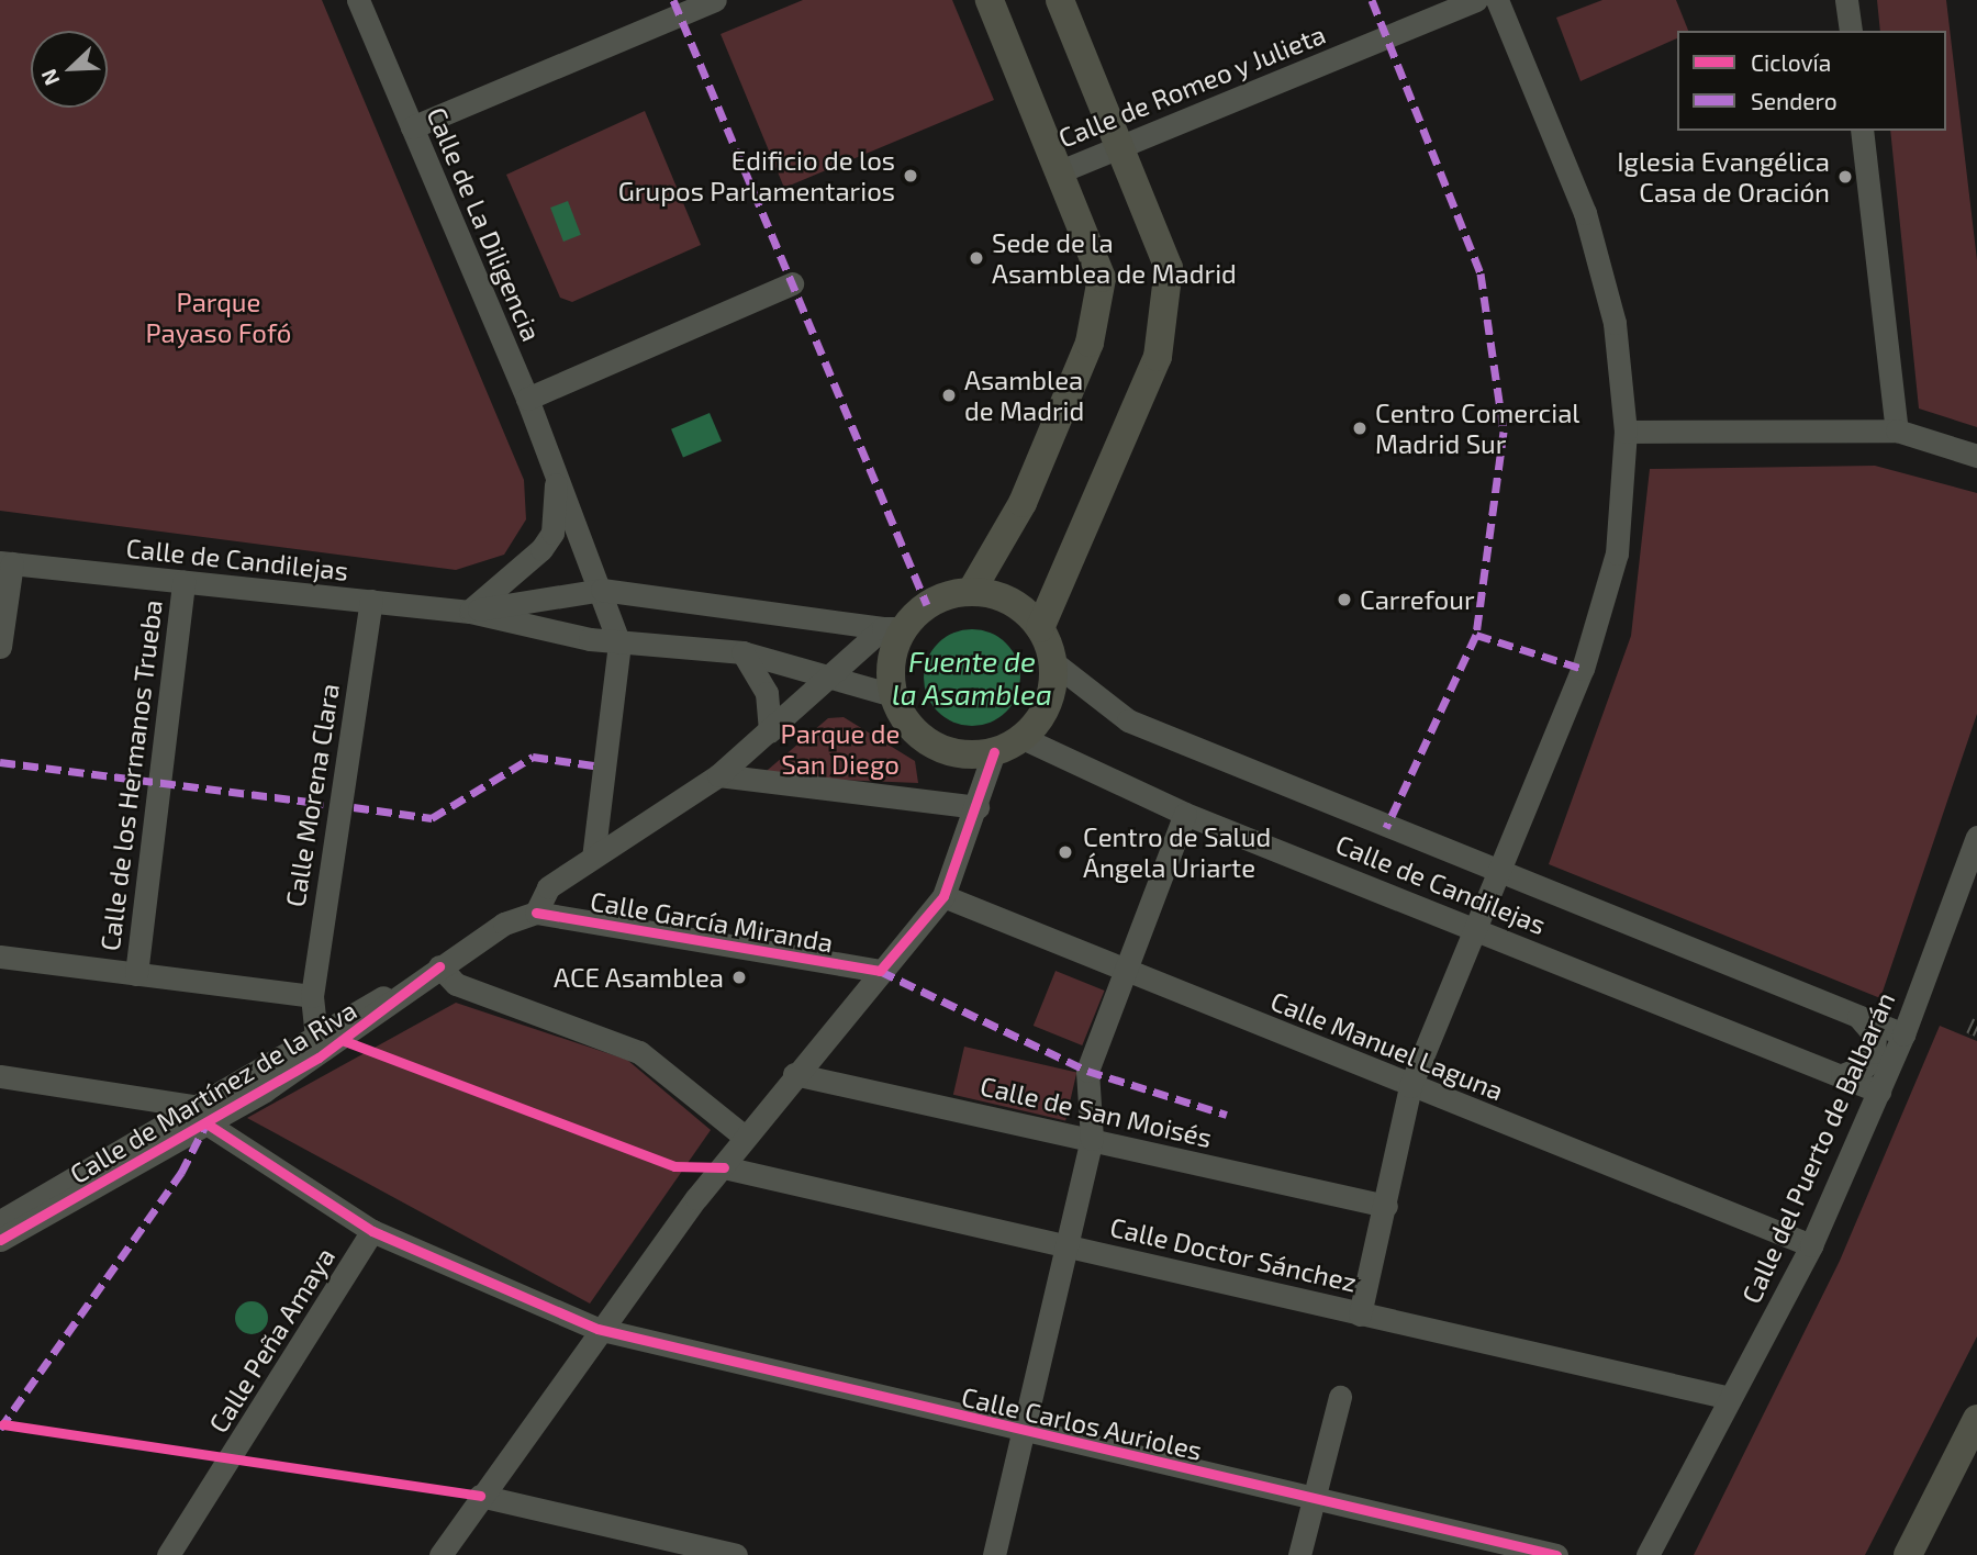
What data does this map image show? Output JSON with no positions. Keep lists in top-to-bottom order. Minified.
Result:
{"streets":{"street":["Calle de Romeo y Julieta","Calle de La Diligencia","Calle de Candilejas","Calle de los Hermanos Trueba","Calle Morena Clara","Calle García Miranda","Calle Manuel Laguna","Calle de Martínez de la Riva","Calle de San Moisés","Calle del Puerto de Balbarán","Calle Doctor Sánchez","Calle Peña Amaya","Calle Carlos Aurioles"]},"crossings":[["Calle de La Diligencia","Calle de Candilejas"],["Calle de Candilejas","Calle de los Hermanos Trueba"],["Calle de Candilejas","Calle Morena Clara"],["Calle de Candilejas","Calle del Puerto de Balbarán"],["Calle de los Hermanos Trueba","Calle Morena Clara"],["Calle Morena Clara","Calle de Martínez de la Riva"],["Calle García Miranda","Calle de Martínez de la Riva"],["Calle Manuel Laguna","Calle del Puerto de Balbarán"],["Calle de Martínez de la Riva","Calle Carlos Aurioles"],["Calle del Puerto de Balbarán","Calle Doctor Sánchez"],["Calle Peña Amaya","Calle Carlos Aurioles"]],"water":["Fuente de la Asamblea"],"parks":["Parque Payaso Fofó","Parque de San Diego"],"places":["Edificio de los Grupos Parlamentarios","Iglesia Evangélica Casa de Oración","Sede de la Asamblea de Madrid","Asamblea de Madrid","Centro Comercial Madrid Sur","Carrefour","Centro de Salud Ángela Uriarte","ACE Asamblea"],"legend":["Ciclovía","Sendero"],"north":"bottom left"}
